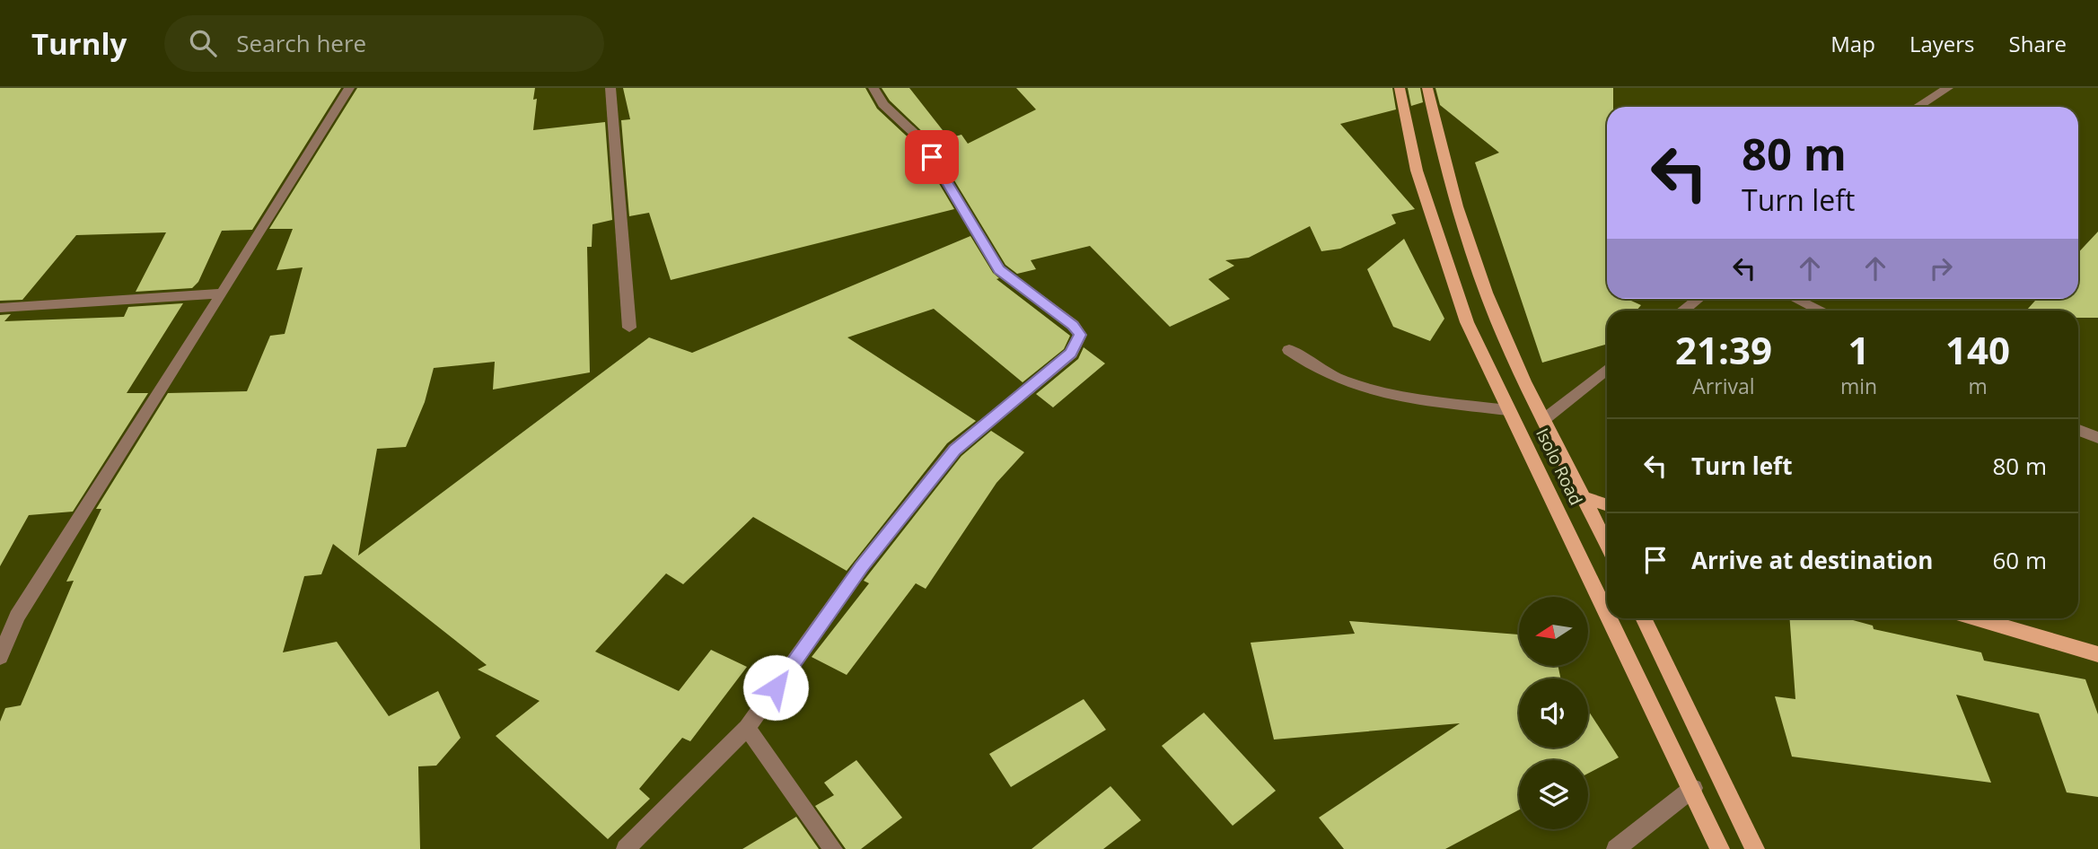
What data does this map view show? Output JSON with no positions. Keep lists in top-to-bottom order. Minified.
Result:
{"streets":{"main road":["Isolo Road"]},"north":"left","page":{"header":"Turnly","search":"Search here","nav":["Map","Layers","Share"],"turn":["80 m","Turn left"],"eta":["21:39","Arrival","1","min","140","m"],"list":[{"name":"Turn left","value":"80 m"},{"name":"Arrive at destination","value":"60 m"}]}}
